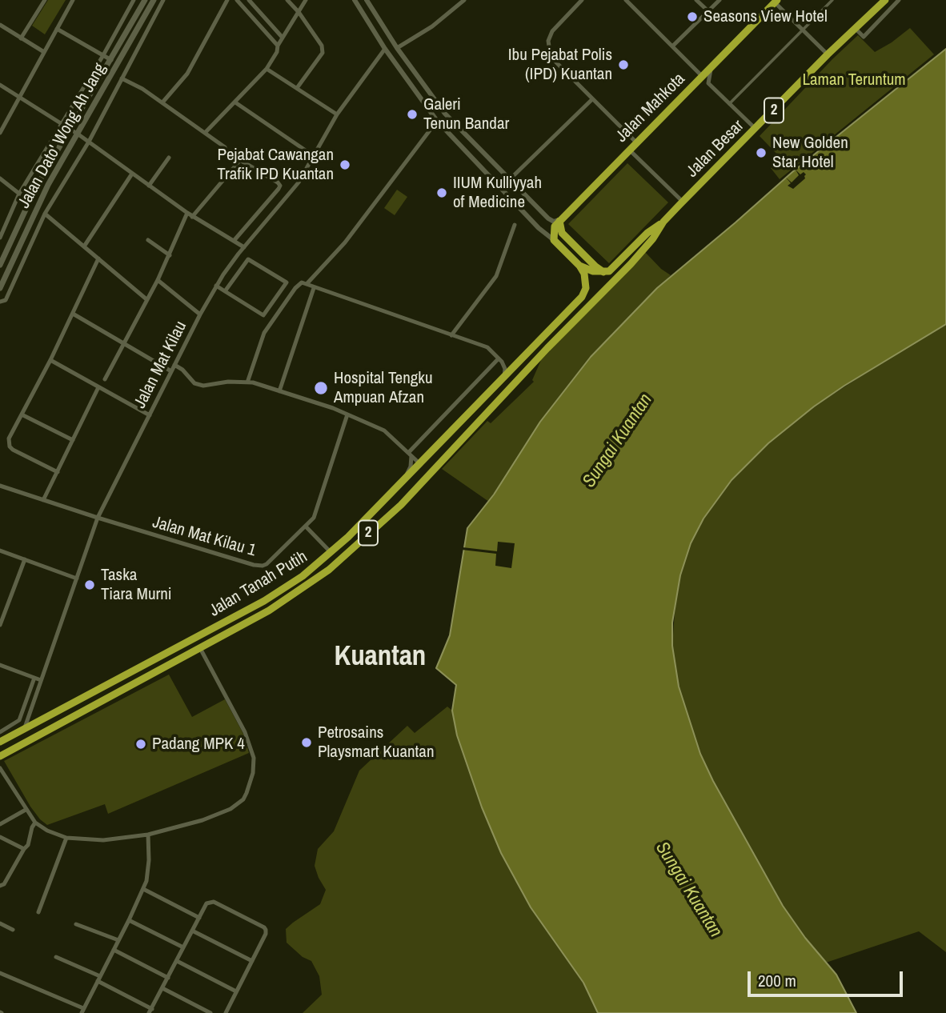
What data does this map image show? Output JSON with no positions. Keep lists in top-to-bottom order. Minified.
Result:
{"streets":{"highway":["Jalan Mahkota","2","Jalan Besar","Jalan Tanah Putih"],"main road":["Jalan Dato' Wong Ah Jang"],"street":["Jalan Mat Kilau","Jalan Mat Kilau 1"]},"crossings":[["Jalan Besar","Jalan Tanah Putih"],["Jalan Mat Kilau","Jalan Mat Kilau 1"],["Jalan Mat Kilau","Jalan Tanah Putih"]],"districts":["Kuantan"],"water":["Sungai Kuantan"],"parks":["Laman Teruntum"],"places":["Seasons View Hotel","Ibu Pejabat Polis (IPD) Kuantan","Galeri Tenun Bandar","New Golden Star Hotel","Pejabat Cawangan Trafik IPD Kuantan","IIUM Kulliyyah of Medicine","Hospital Tengku Ampuan Afzan","Taska Tiara Murni","Petrosains Playsmart Kuantan","Padang MPK 4"],"scale_bar":"200 m"}
